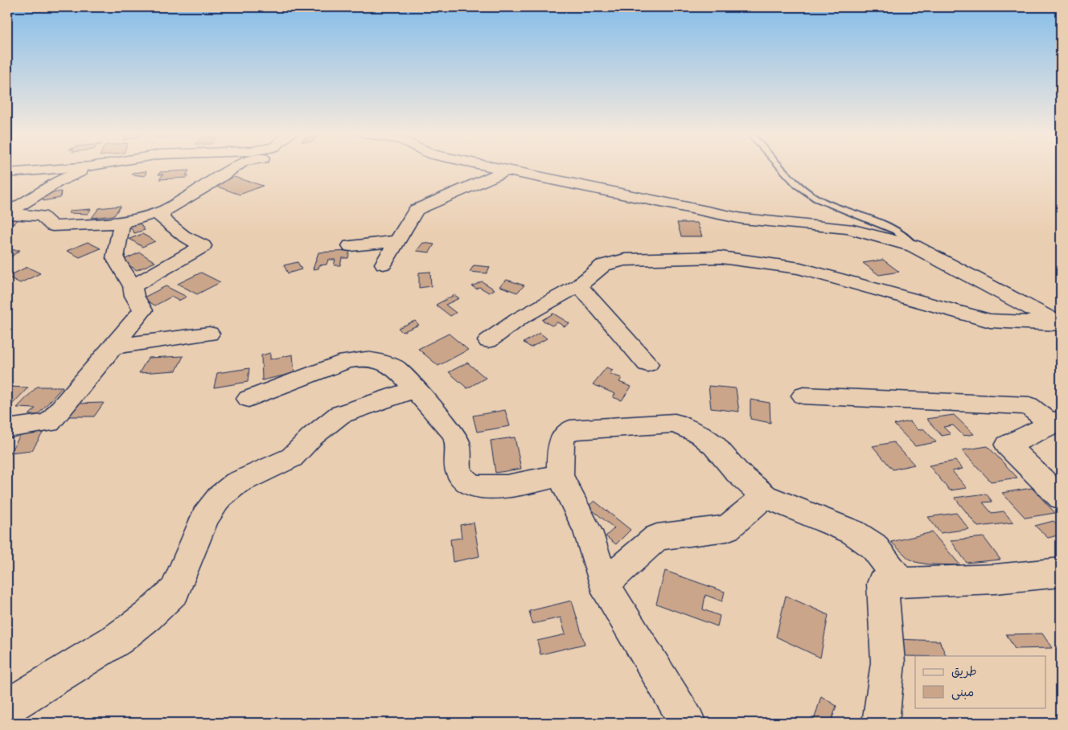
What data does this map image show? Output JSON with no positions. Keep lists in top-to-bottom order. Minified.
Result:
{"legend":["طريق","مبنى"]}
